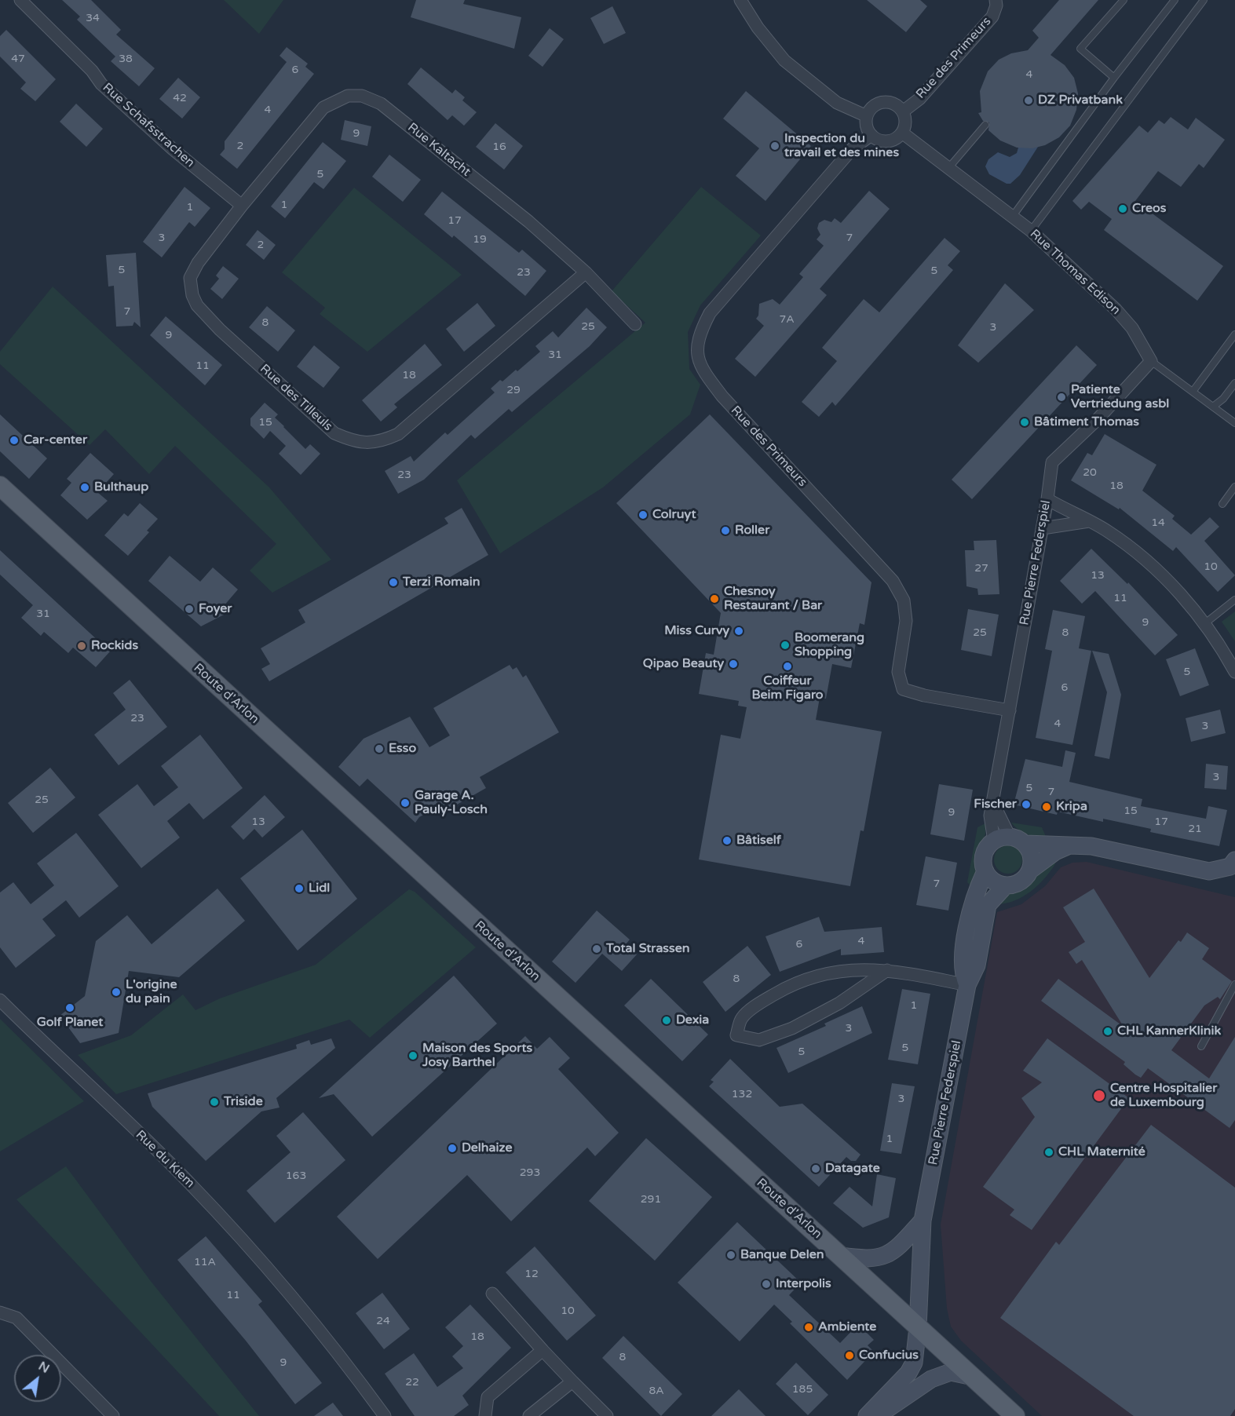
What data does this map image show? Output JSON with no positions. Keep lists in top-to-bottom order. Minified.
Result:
{"streets":{"main road":["Route d'Arlon"],"street":["Rue des Primeurs","Rue Schafsstrachen","Rue Kaltacht","Rue Thomas Edison","Rue des Tilleuls","Rue Pierre Federspiel","Rue du Kiem"]},"crossings":[["Rue des Primeurs","Rue Thomas Edison"],["Rue des Primeurs","Rue Pierre Federspiel"],["Rue Schafsstrachen","Rue Kaltacht"],["Rue Schafsstrachen","Rue des Tilleuls"],["Rue Kaltacht","Rue des Tilleuls"],["Rue Thomas Edison","Rue Pierre Federspiel"],["Rue Pierre Federspiel","Route d'Arlon"]],"places":["DZ Privatbank","Inspection du travail et des mines","Creos","Patiente Vertriedung asbl","Bâtiment Thomas","Car-center","Bulthaup","Colruyt","Roller","Terzi Romain","Chesnoy Restaurant / Bar","Foyer","Miss Curvy","Boomerang Shopping","Rockids","Qipao Beauty","Coiffeur Beim Figaro","Esso","Garage A. Pauly-Losch","Fischer","Kripa","Bâtiself","Lidl","Total Strassen","L'origine du pain","Golf Planet","Dexia","CHL KannerKlinik","Maison des Sports Josy Barthel","Centre Hospitalier de Luxembourg","Triside","Delhaize","CHL Maternité","Datagate","Banque Delen","Interpolis","Ambiente","Confucius"],"house_numbers":["34","47","38","6","4","42","4","9","2","16","5","1","1","17","3","7","19","2","5","5","23","7","7A","8","25","3","9","31","11","18","29","15","20","23","18","14","10","27","13","11","31","9","25","8","5","6","23","4","3","3","5","7","25","15","9","13","17","21","7","4","6","8","1","3","5","5","132","3","1","293","163","291","11A","12","11","10","24","18","8","9","22","185","8A"],"north":"top right"}
